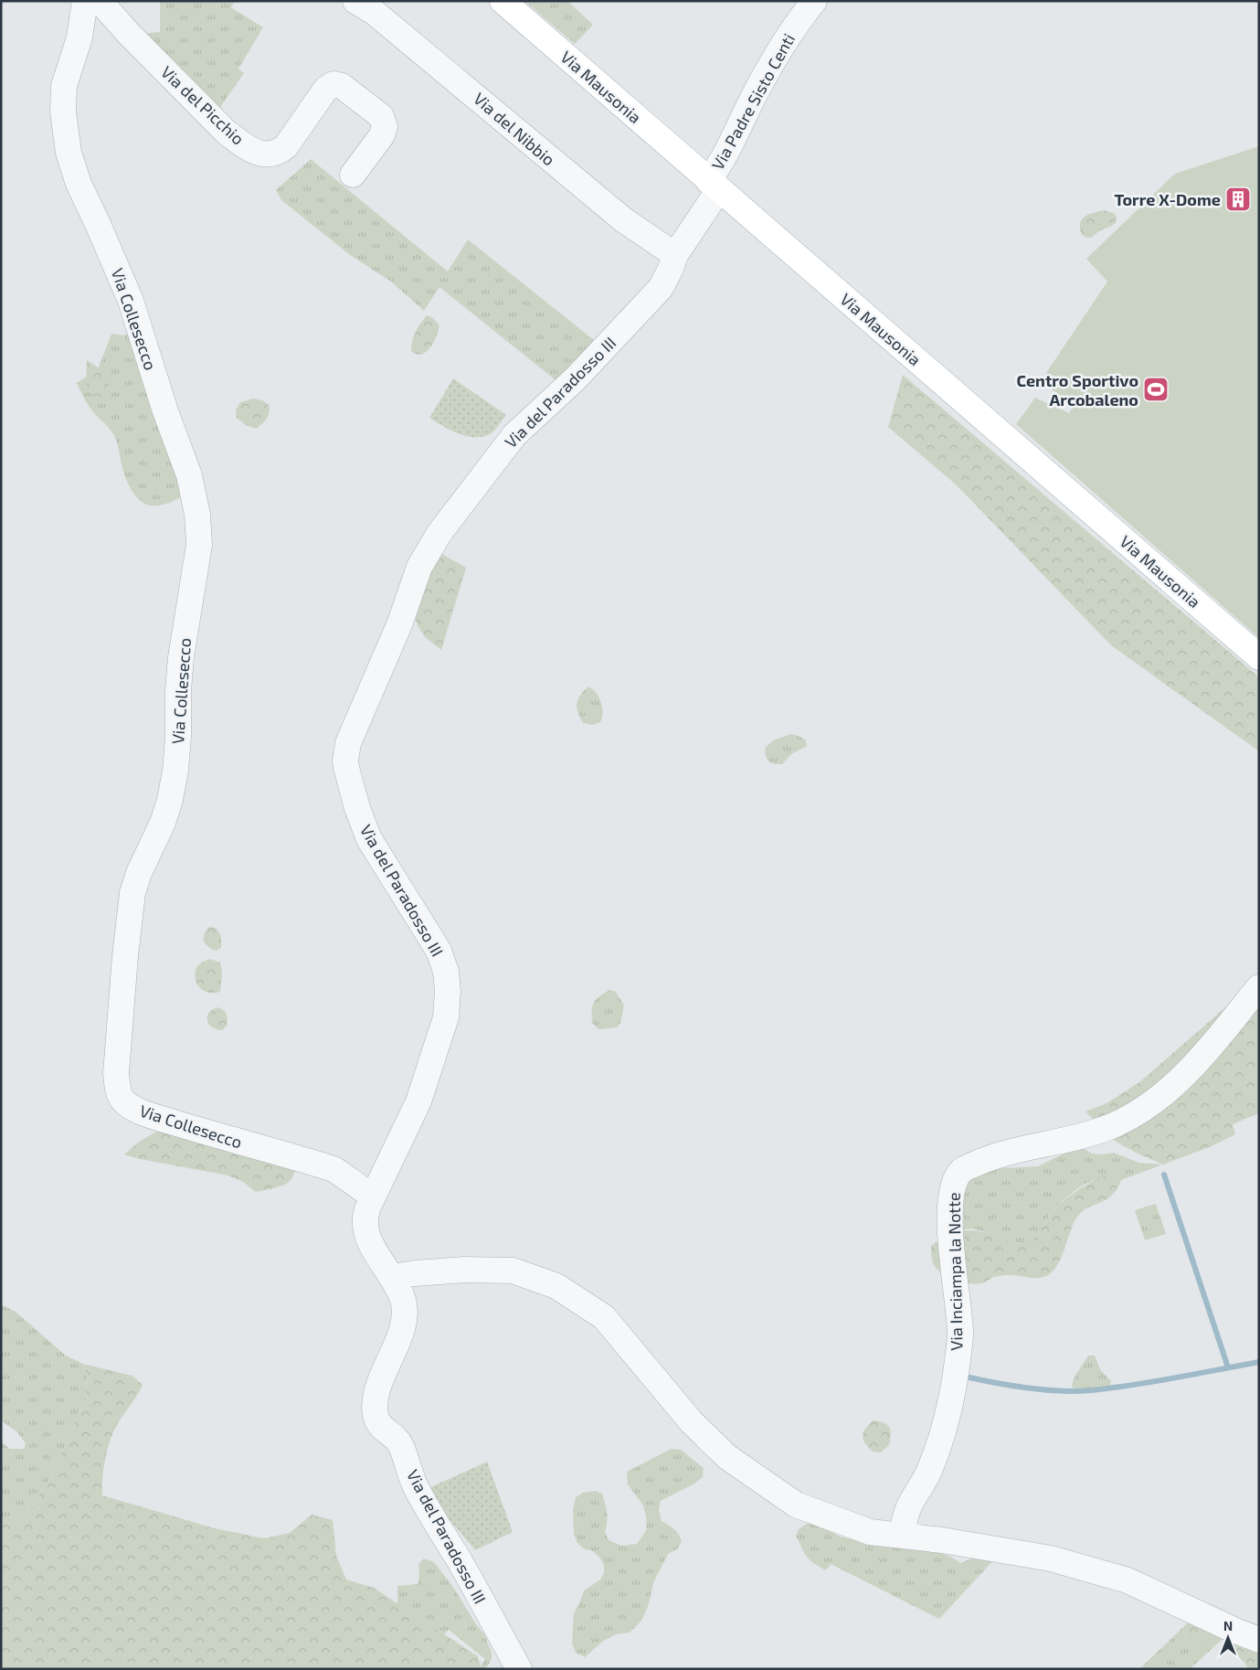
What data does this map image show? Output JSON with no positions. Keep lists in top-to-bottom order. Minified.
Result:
{"streets":{"main road":["Via Mausonia"],"street":["Via Padre Sisto Centi","Via del Picchio","Via del Nibbio","Via Collesecco","Via del Paradosso III","Via Inciampa la Notte"]},"crossings":[["Via Mausonia","Via Padre Sisto Centi"],["Via Mausonia","Via del Paradosso III"],["Via Padre Sisto Centi","Via del Paradosso III"],["Via del Nibbio","Via del Paradosso III"],["Via Collesecco","Via del Paradosso III"]],"places":{"building":["Torre X-Dome"],"sports":["Centro Sportivo Arcobaleno"]},"north":"top"}
